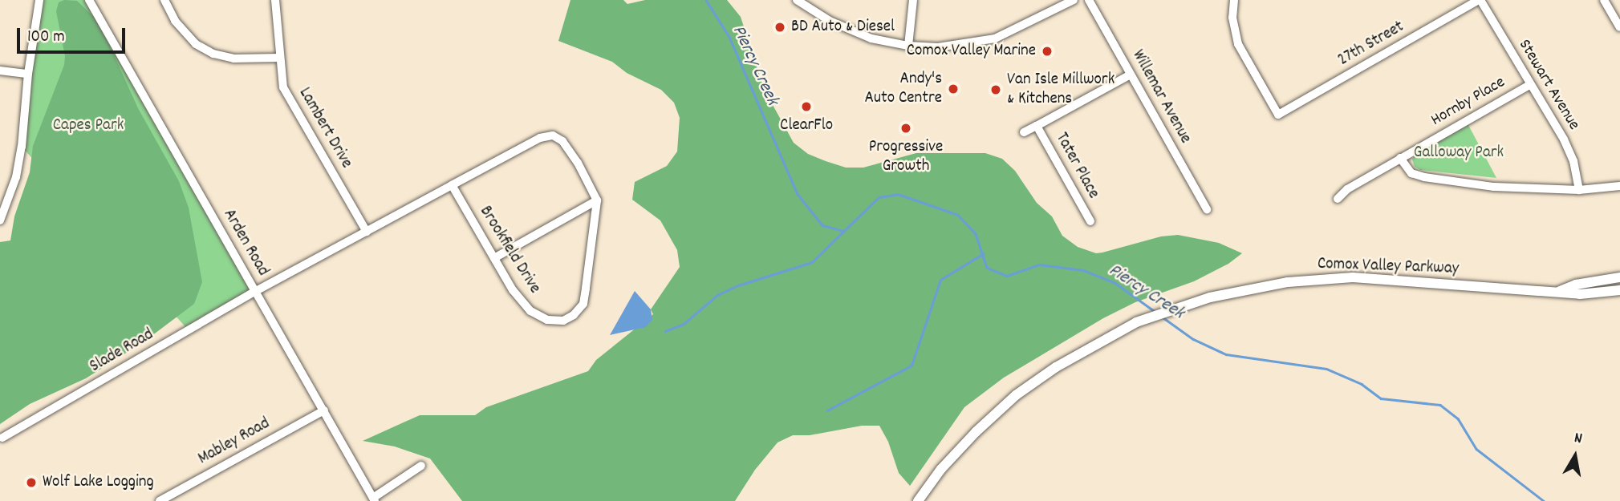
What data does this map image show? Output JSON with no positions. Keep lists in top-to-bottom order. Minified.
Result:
{"streets":{"main road":["Comox Valley Parkway"],"street":["27th Street","Stewart Avenue","Willemar Avenue","Hornby Place","Lambert Drive","Tater Place","Arden Road","Brookfield Drive","Slade Road","Mabley Road"]},"crossings":[["27th Street","Stewart Avenue"],["Stewart Avenue","Hornby Place"],["Willemar Avenue","Tater Place"],["Arden Road","Slade Road"],["Arden Road","Mabley Road"]],"water":["Piercy Creek"],"parks":["Capes Park","Galloway Park"],"places":["BD Auto & Diesel","Comox Valley Marine","Andy's Auto Centre","Van Isle Millwork & Kitchens","ClearFlo","Progressive Growth","Wolf Lake Logging"],"scale_bar":"100 m","north":"top"}
